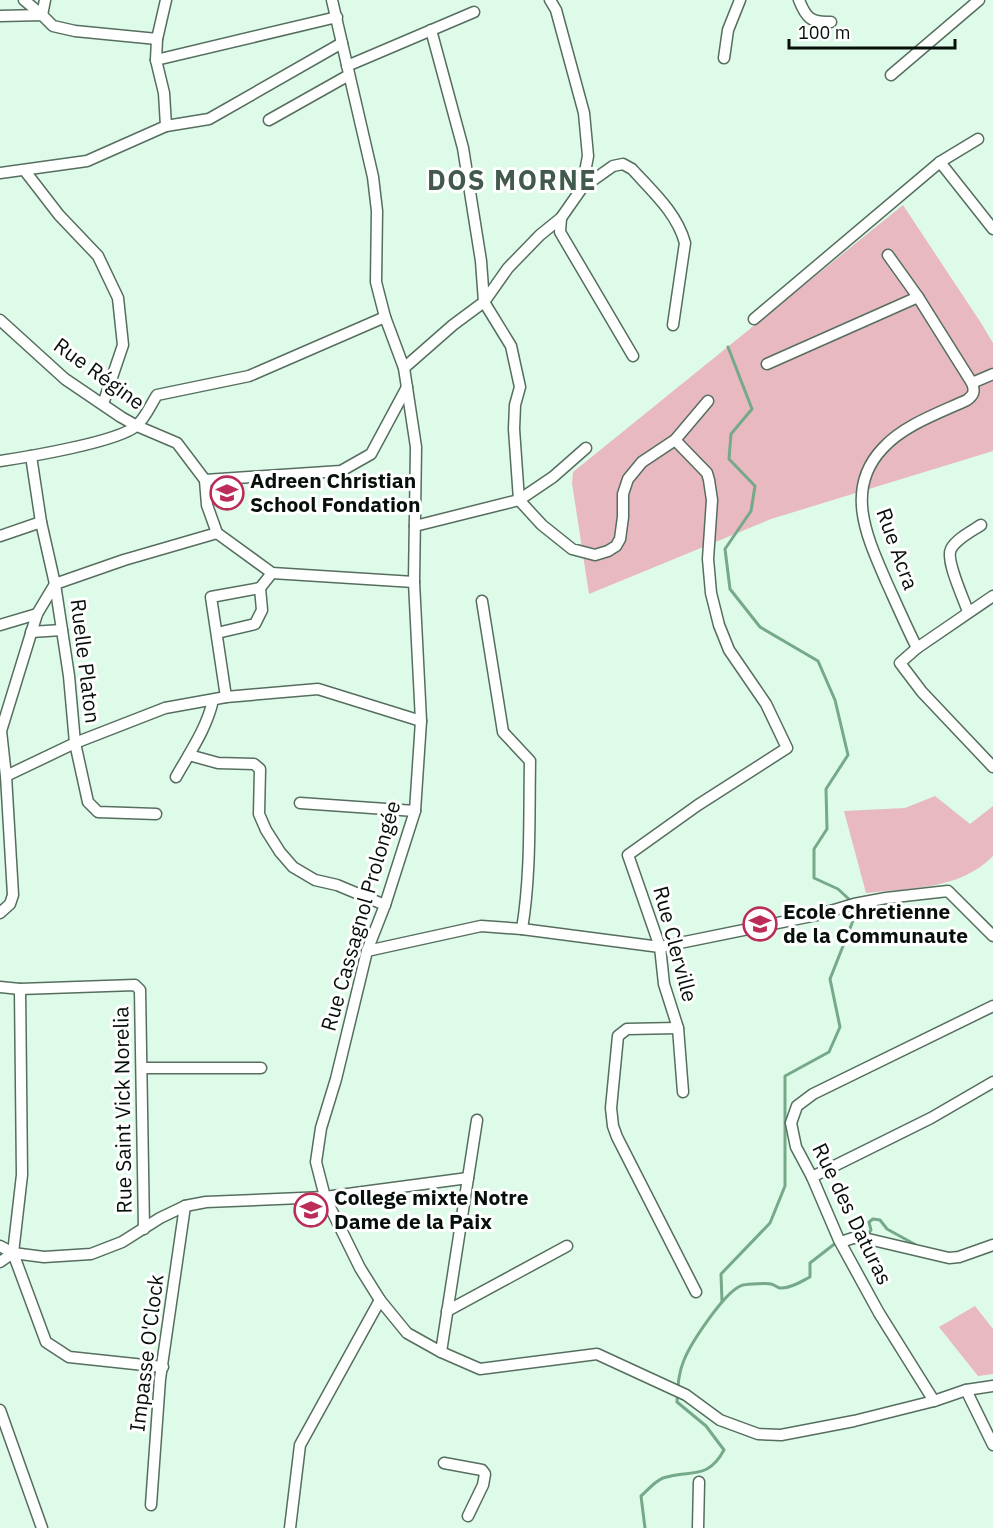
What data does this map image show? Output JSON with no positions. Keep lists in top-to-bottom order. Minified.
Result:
{"streets":{"street":["Rue Régine","Rue Acra","Ruelle Platon","Rue Cassagnol Prolongée","Rue Clerville","Rue Saint Vick Norelia","Rue des Daturas","Impasse O'Clock"]},"crossings":[["Rue Cassagnol Prolongée","Rue des Daturas"]],"districts":["DOS MORNE"],"places":{"school or university":["Adreen Christian School Fondation","Ecole Chretienne de la Communaute","College mixte Notre Dame de la Paix"]},"scale_bar":"100 m"}
